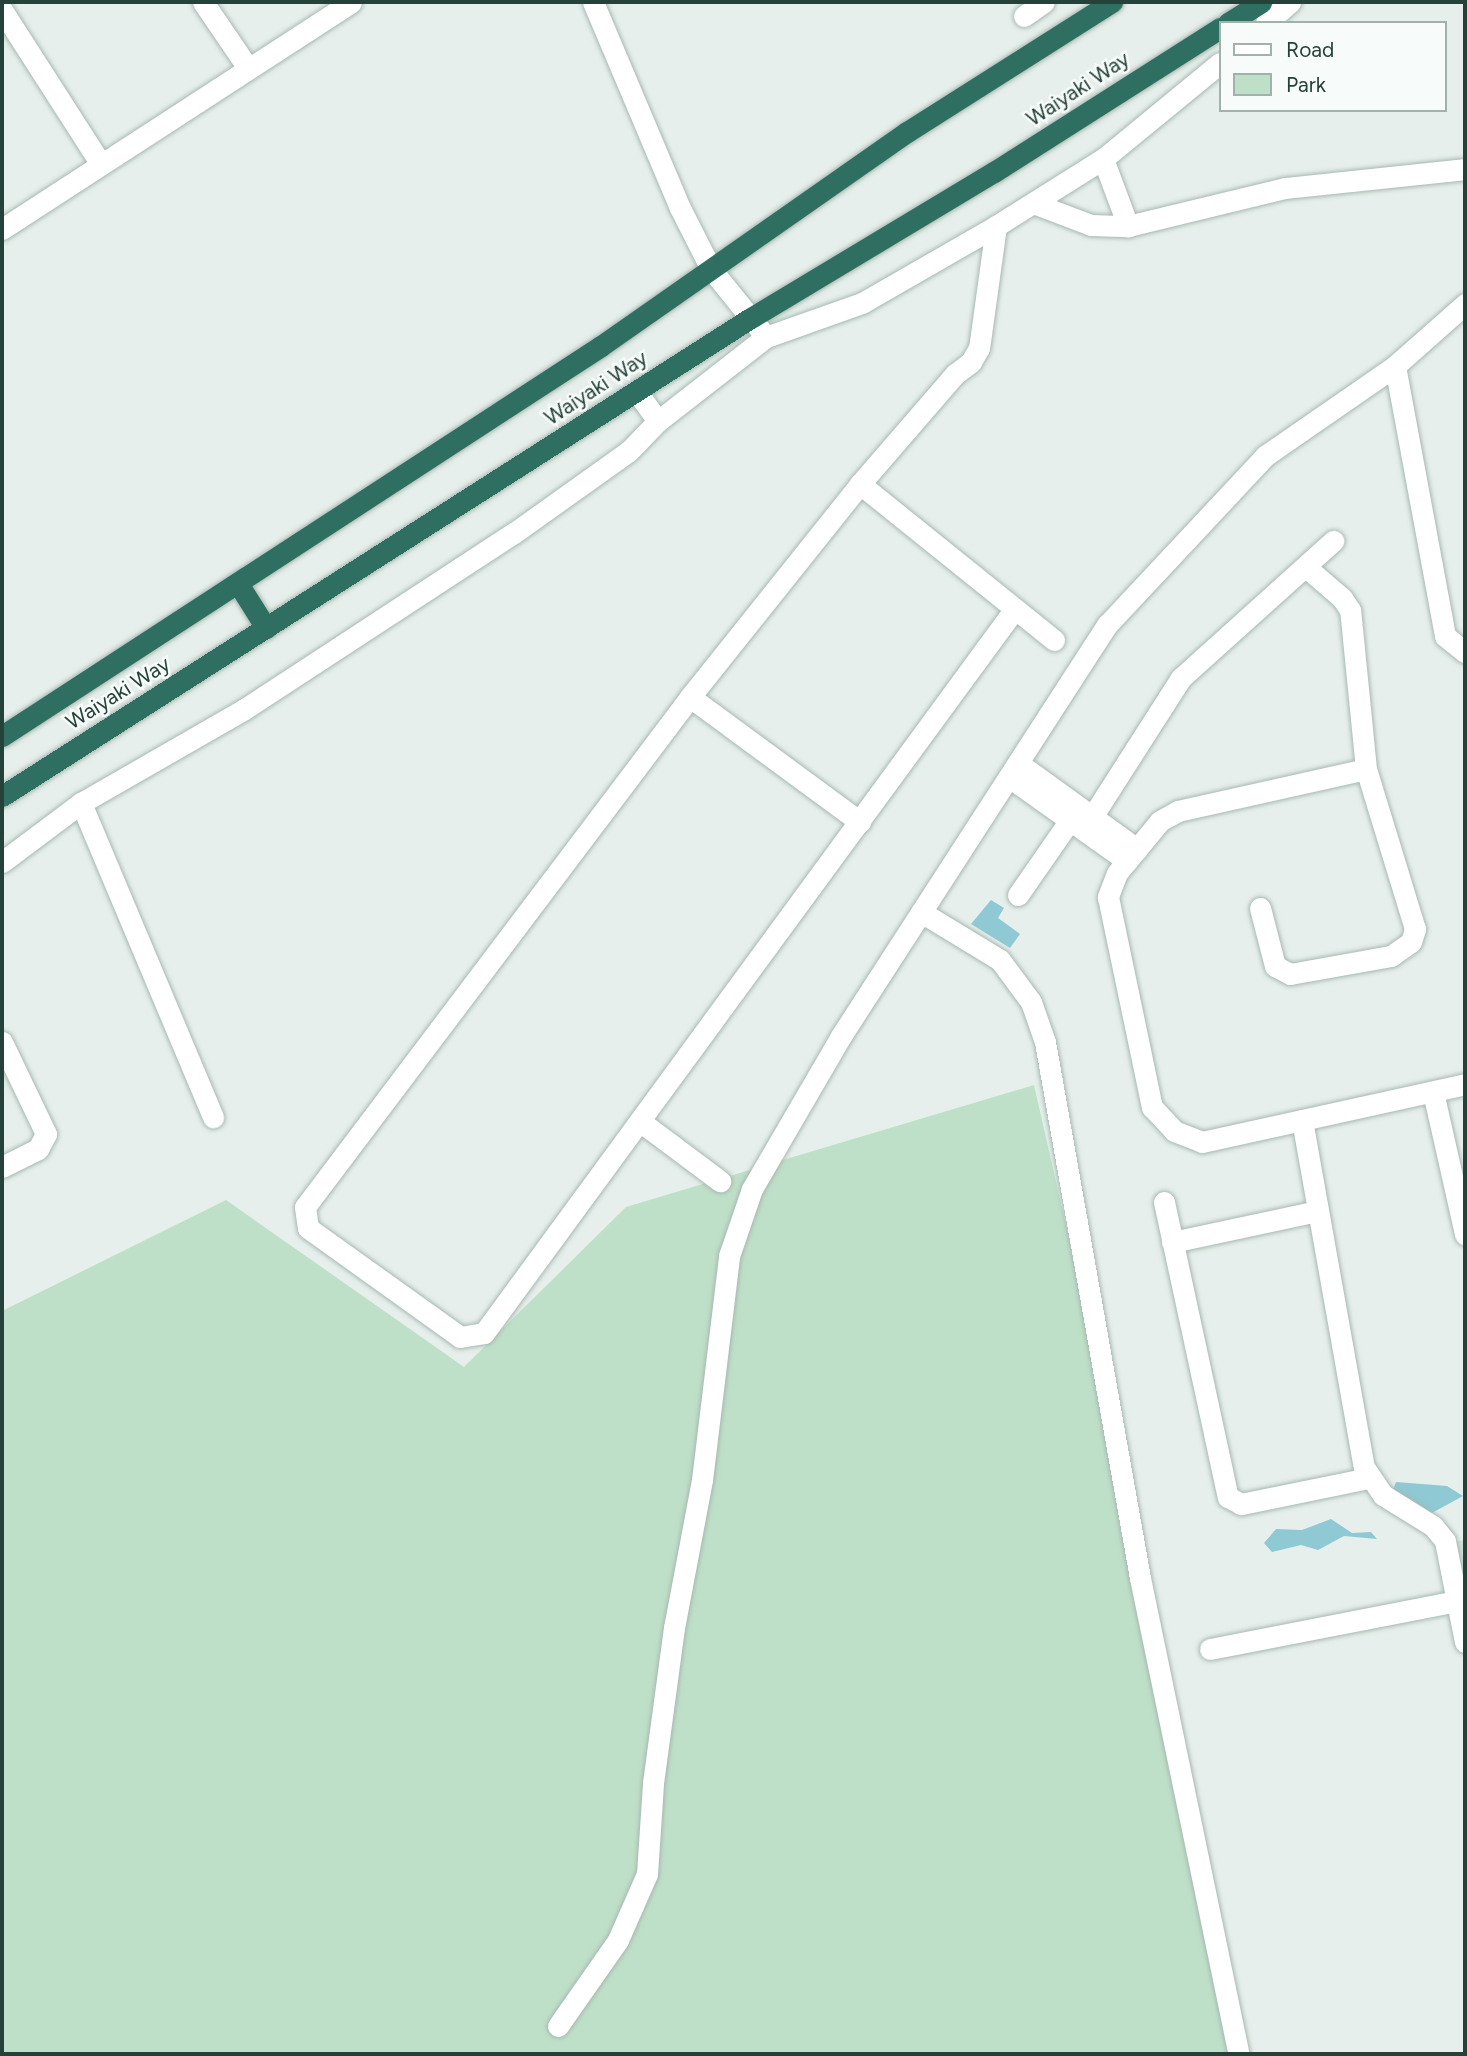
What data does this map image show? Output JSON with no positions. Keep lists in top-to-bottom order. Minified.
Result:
{"streets":{"highway":["Waiyaki Way"]},"legend":["Road","Park"]}
